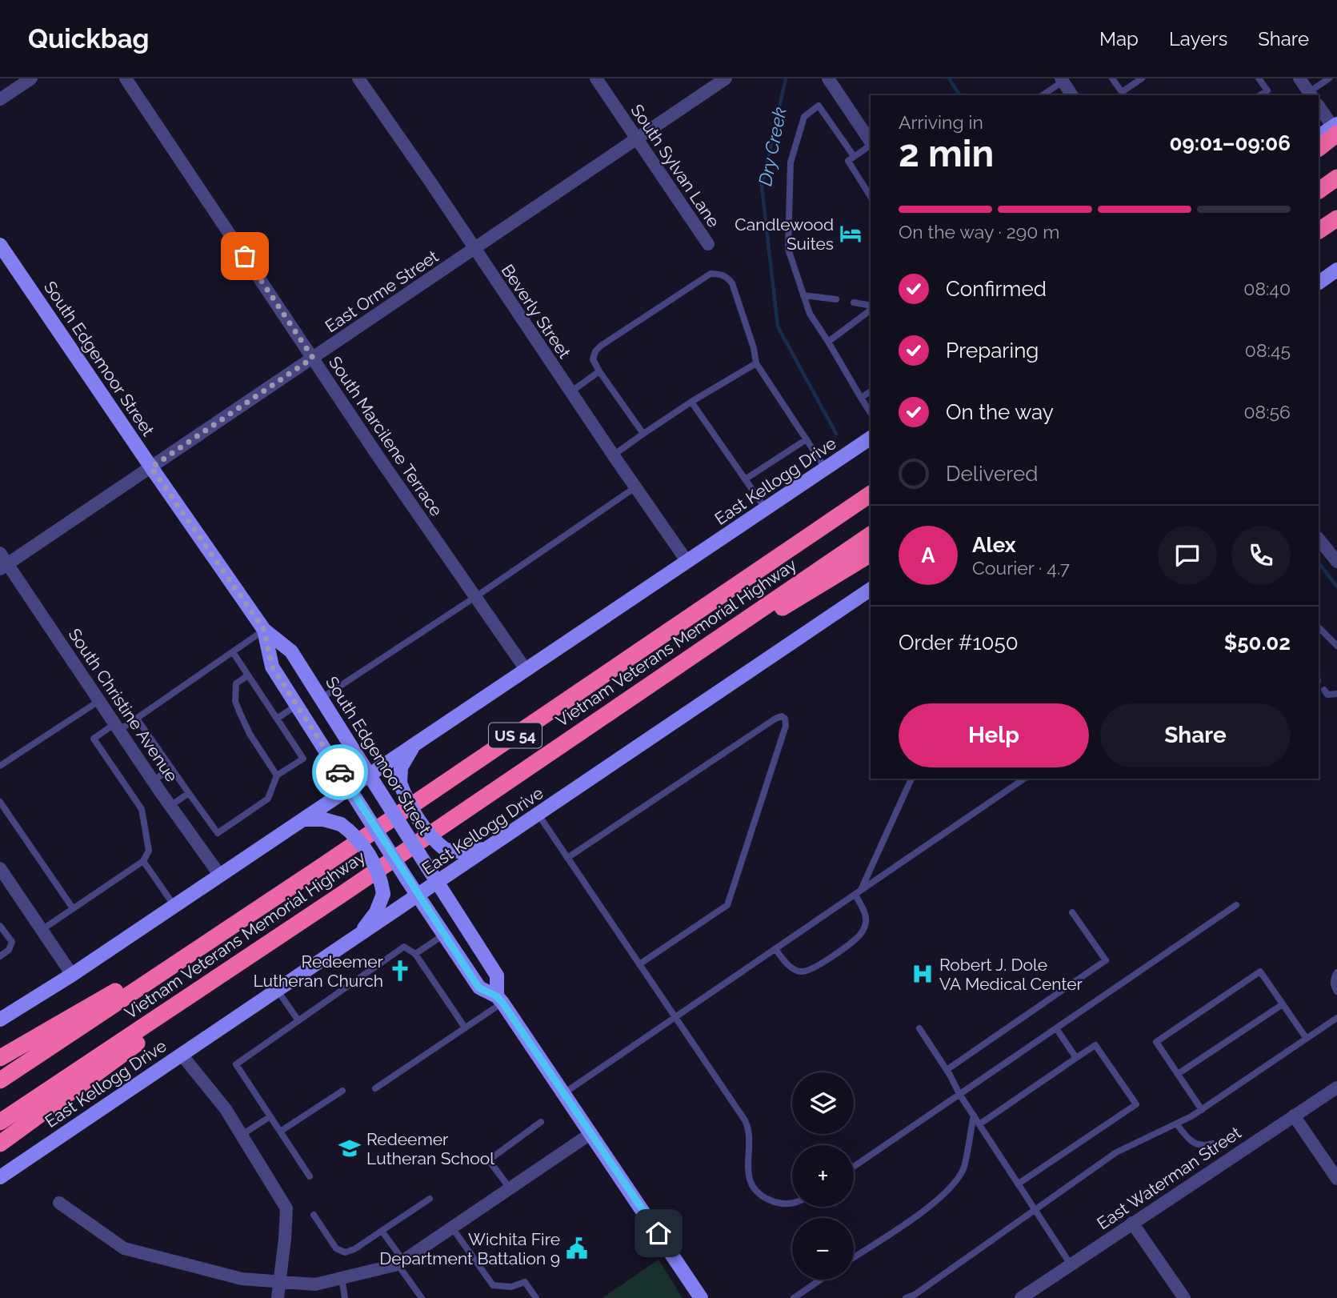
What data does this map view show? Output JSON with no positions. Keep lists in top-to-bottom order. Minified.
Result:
{"streets":{"highway":["Vietnam Veterans Memorial Highway","US 54"],"main road":["South Edgemoor Street","East Kellogg Drive"],"street":["South Sylvan Lane","East Orme Street","Beverly Street","South Marcilene Terrace","South Christine Avenue","East Waterman Street"]},"crossings":[["South Sylvan Lane","East Orme Street"],["East Orme Street","Beverly Street"],["East Orme Street","South Edgemoor Street"],["East Orme Street","South Marcilene Terrace"],["East Orme Street","South Christine Avenue"],["Beverly Street","East Kellogg Drive"],["South Edgemoor Street","East Kellogg Drive"],["South Marcilene Terrace","East Kellogg Drive"],["East Kellogg Drive","South Christine Avenue"]],"water":["Dry Creek"],"places":{"hotel":["Candlewood Suites"],"church":["Redeemer Lutheran Church"],"hospital":["Robert J. Dole VA Medical Center"],"school or university":["Redeemer Lutheran School"],"public building":["Wichita Fire Department Battalion 9"]},"page":{"header":"Quickbag","nav":["Map","Layers","Share"],"heading":["2 min","Arriving in","09:01–09:06"],"panel":["Alex","Courier · 4.7","Order #1050","$50.02"],"bar":"On the way · 290 m","list":[["Confirmed","08:40"],["Preparing","08:45"],["On the way","08:56"],"Delivered"],"round":"A","buttons":["Help","Share"],"map_buttons":["+","−"]}}
